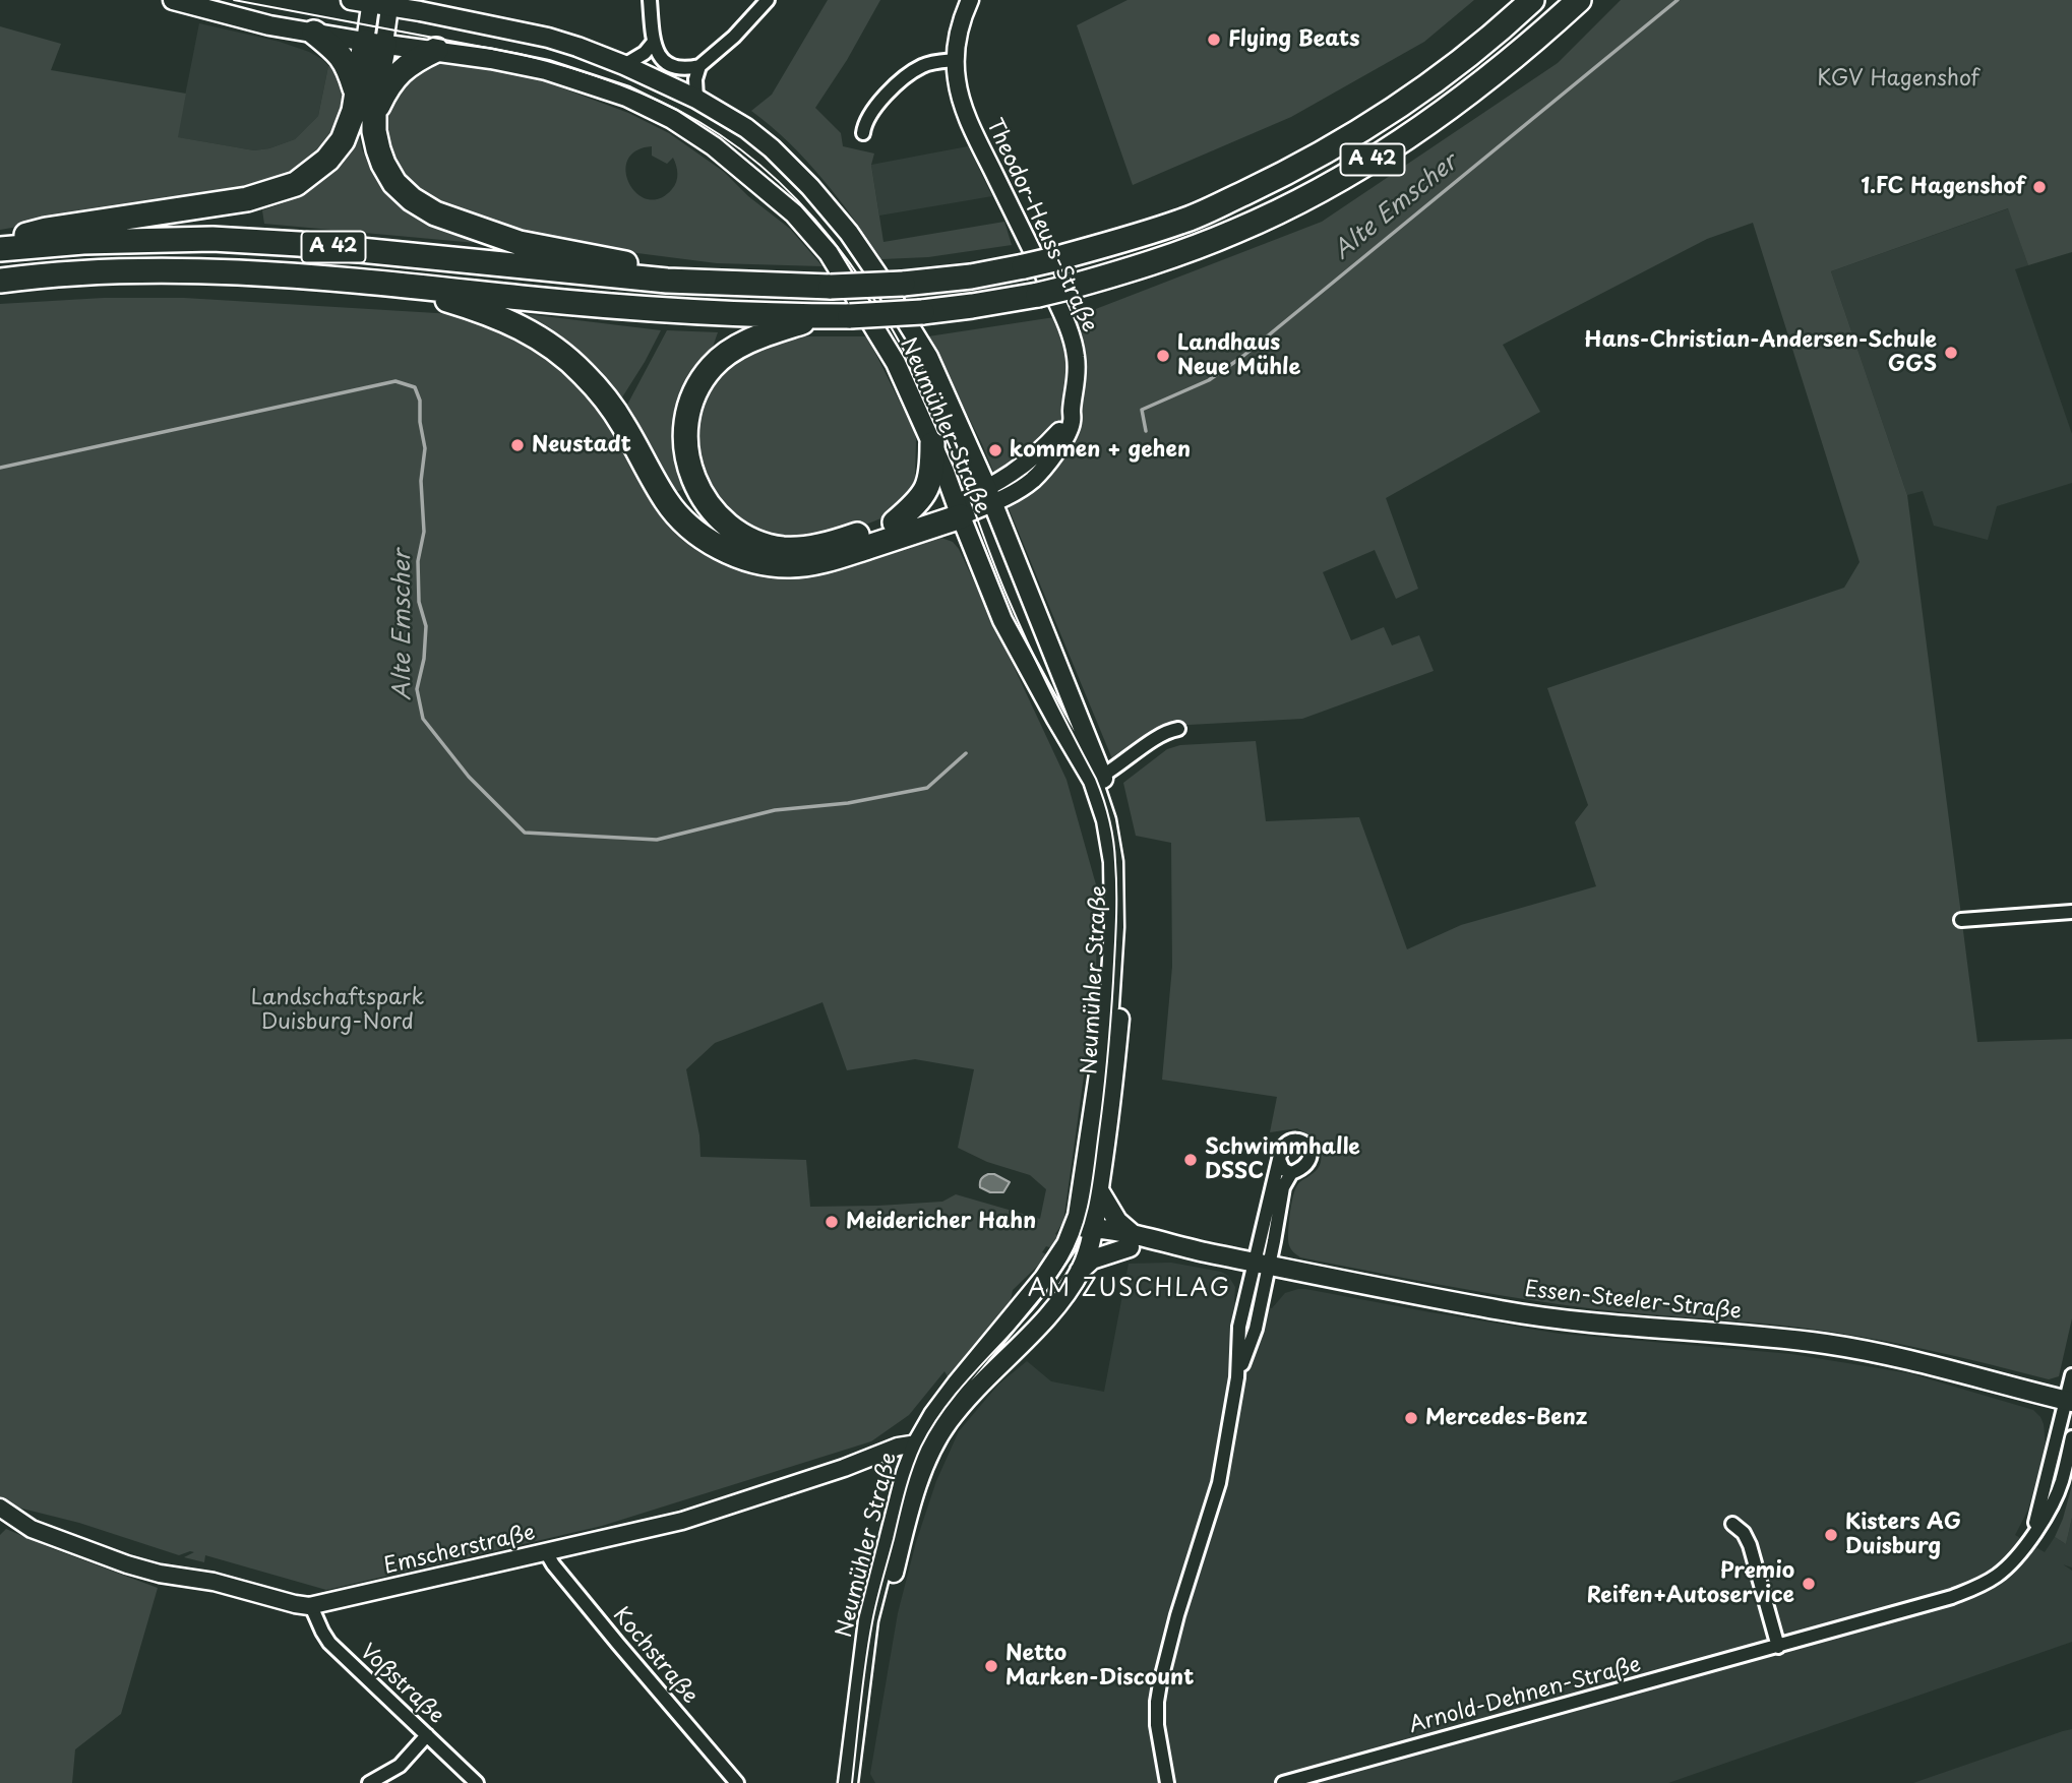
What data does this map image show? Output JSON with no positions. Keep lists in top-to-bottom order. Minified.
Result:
{"streets":{"highway":["A 42"],"main road":["Neumühler Straße","Essen-Steeler-Straße"],"street":["Theodor-Heuss-Straße","Emscherstraße","Kochstraße","Voßstraße","Arnold-Dehnen-Straße"]},"crossings":[["Theodor-Heuss-Straße","Neumühler Straße"],["Neumühler Straße","Essen-Steeler-Straße"],["Neumühler Straße","Emscherstraße"],["Essen-Steeler-Straße","Arnold-Dehnen-Straße"],["Emscherstraße","Kochstraße"],["Emscherstraße","Voßstraße"]],"districts":["AM ZUSCHLAG"],"water":["Alte Emscher"],"parks":["KGV Hagenshof","Landschaftspark Duisburg-Nord"],"places":["Flying Beats","1.FC Hagenshof","Hans-Christian-Andersen-Schule GGS","Landhaus Neue Mühle","Neustadt","kommen + gehen","Schwimmhalle DSSC","Meidericher Hahn","Mercedes-Benz","Kisters AG Duisburg","Premio Reifen+Autoservice","Netto Marken-Discount"]}
